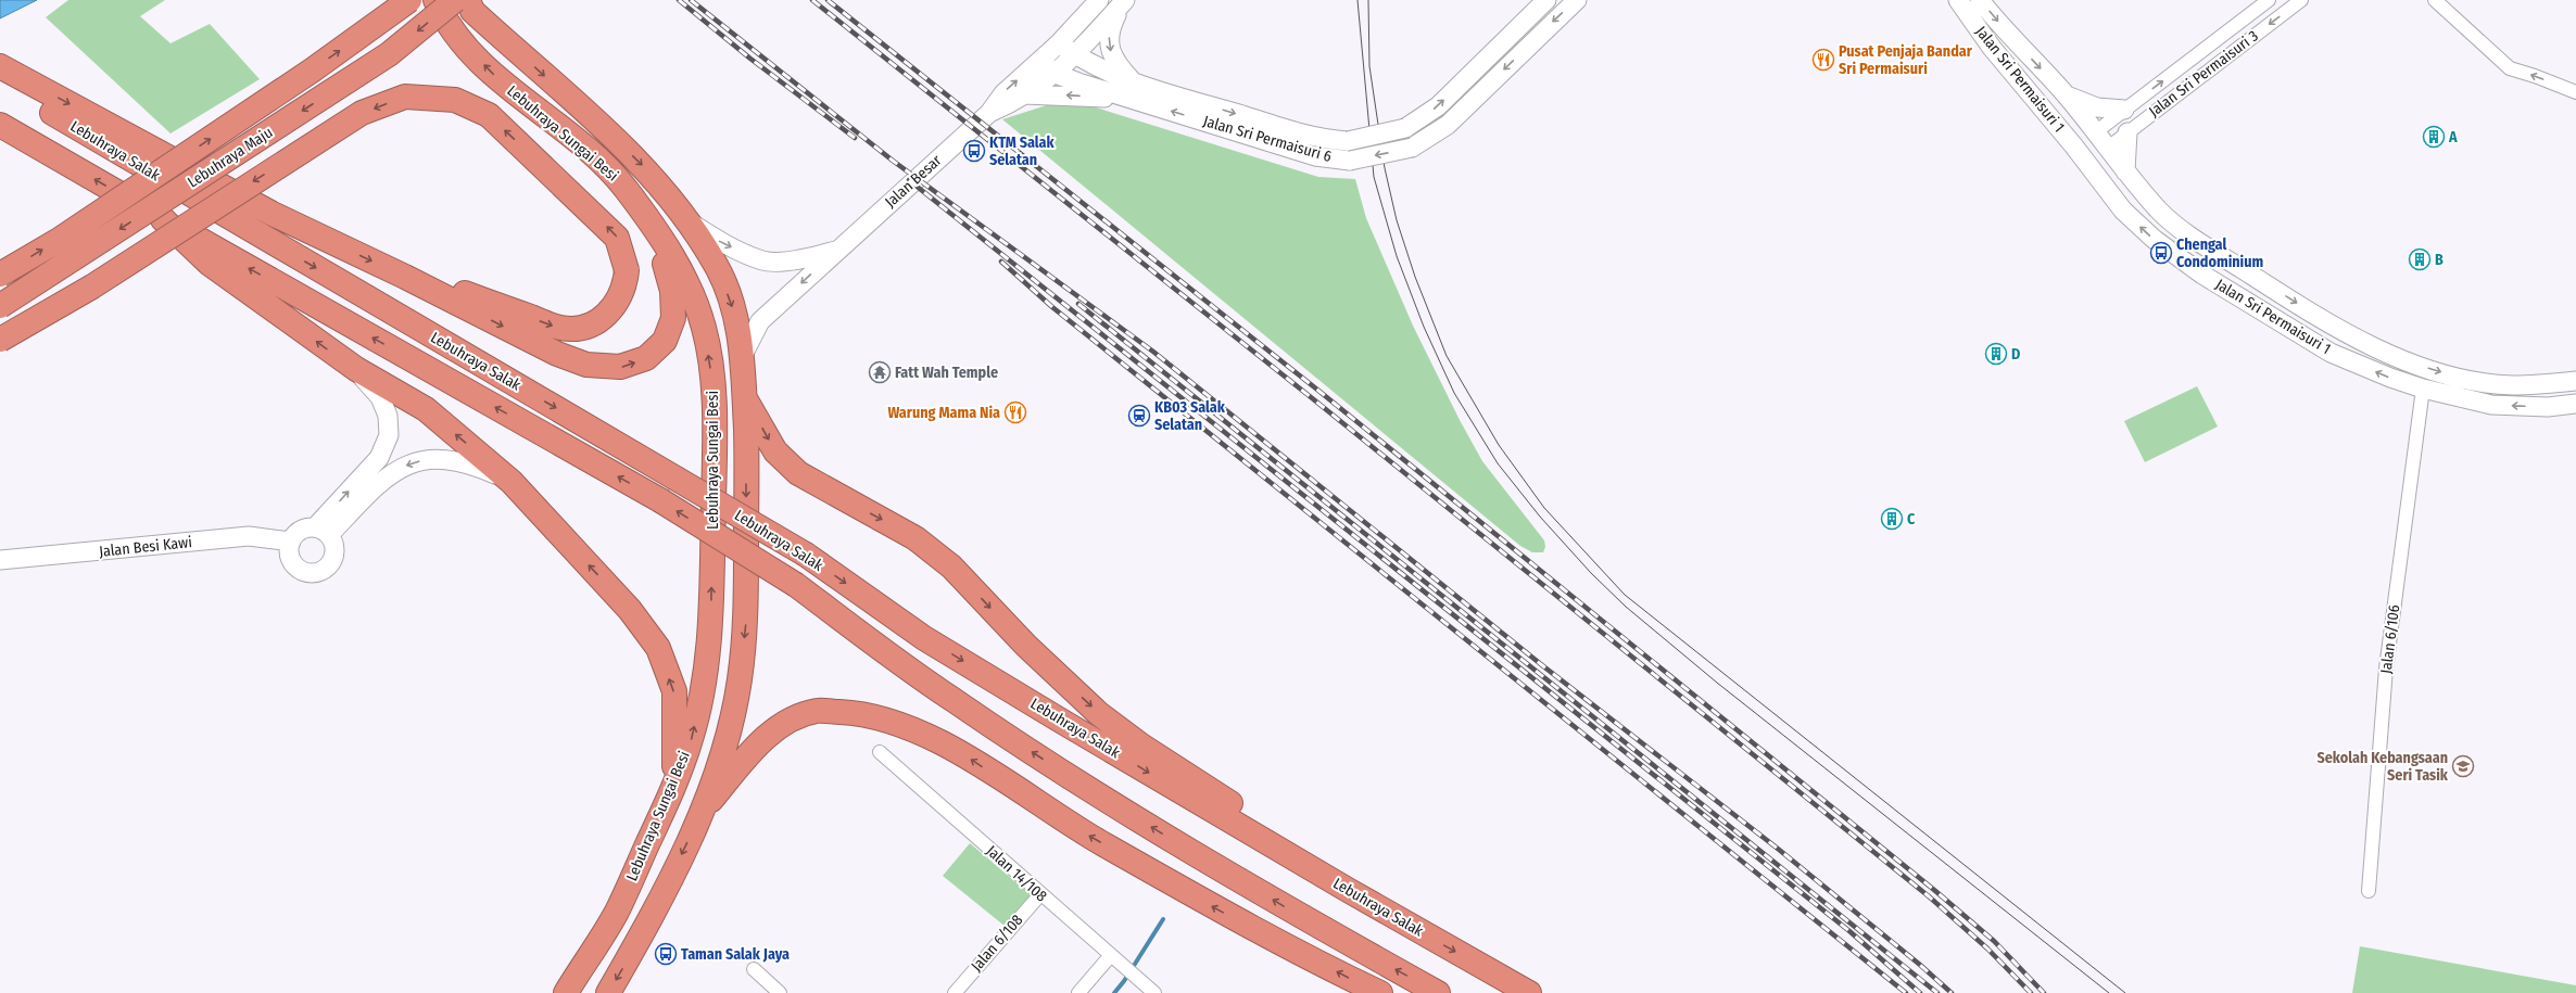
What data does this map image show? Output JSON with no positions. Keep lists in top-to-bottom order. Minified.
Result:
{"streets":{"highway":["Lebuhraya Sungai Besi","Lebuhraya Salak","Lebuhraya Maju"],"street":["Jalan Sri Permaisuri 3","Jalan Sri Permaisuri 1","Jalan Sri Permaisuri 6","Jalan Besar","Jalan Besi Kawi","Jalan 6/106","Jalan 14/108","Jalan 6/108"]},"crossings":[["Jalan Sri Permaisuri 3","Jalan Sri Permaisuri 1"],["Jalan Sri Permaisuri 1","Jalan 6/106"],["Lebuhraya Sungai Besi","Jalan Besar"],["Jalan Sri Permaisuri 6","Jalan Besar"],["Jalan 14/108","Jalan 6/108"]],"places":{"restaurant":["Pusat Penjaja Bandar Sri Permaisuri","Warung Mama Nia"],"building":["A","B","D","C"],"bus stop":["KTM Salak Selatan","Chengal Condominium","Taman Salak Jaya"],"temple":["Fatt Wah Temple"],"station":["KB03 Salak Selatan"],"school or university":["Sekolah Kebangsaan Seri Tasik"]}}
